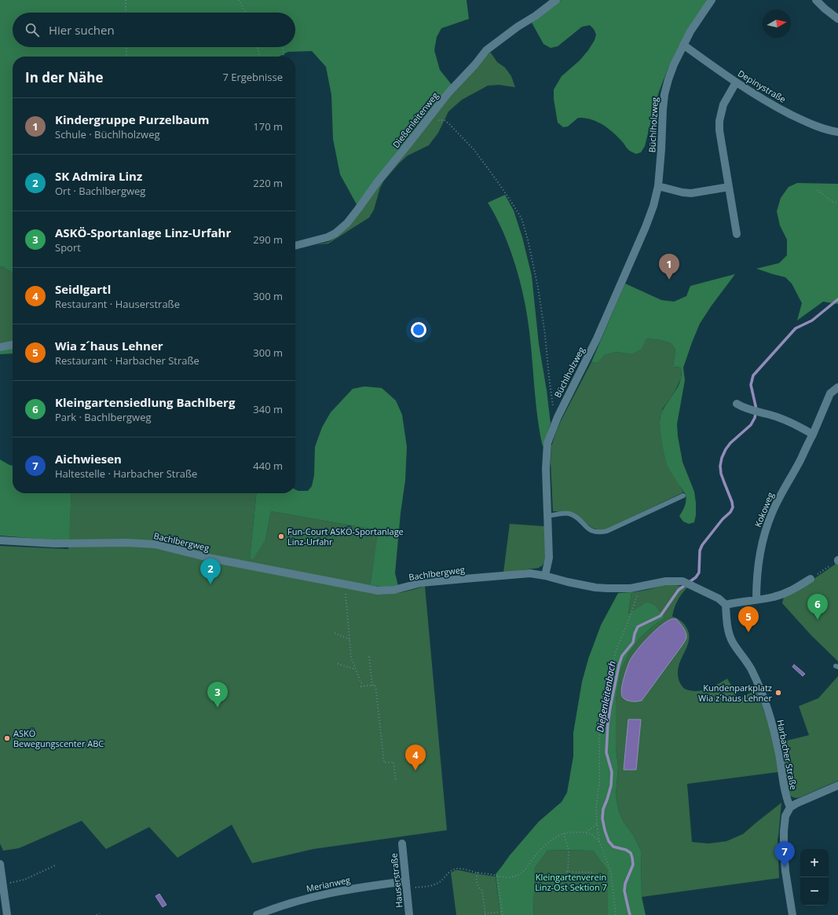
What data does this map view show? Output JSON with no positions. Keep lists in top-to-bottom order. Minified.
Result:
{"streets":{"street":["Depinystraße","Dießenleitenweg","Büchlholzweg","Kokoweg","Bachlbergweg","Harbacher Straße","Hauserstraße","Merianweg"]},"crossings":[["Depinystraße","Büchlholzweg"],["Büchlholzweg","Bachlbergweg"],["Bachlbergweg","Harbacher Straße"],["Hauserstraße","Merianweg"]],"water":["Dießenleitenbach"],"parks":["Kleingartenverein Linz-Ost Sektion 7"],"places":["Fun-Court ASKÖ-Sportanlage Linz-Urfahr","Kundenparkplatz Wia z´haus Lehner","ASKÖ Bewegungscenter ABC"],"north":"right","page":{"search":"Hier suchen","heading":["In der Nähe","7 Ergebnisse"],"list":[{"mark":"1","name":"Kindergruppe Purzelbaum","note":"Schule · Büchlholzweg","value":"170 m"},{"mark":"2","name":"SK Admira Linz","note":"Ort · Bachlbergweg","value":"220 m"},{"mark":"3","name":"ASKÖ-Sportanlage Linz-Urfahr","note":"Sport","value":"290 m"},{"mark":"4","name":"Seidlgartl","note":"Restaurant · Hauserstraße","value":"300 m"},{"mark":"5","name":"Wia z´haus Lehner","note":"Restaurant · Harbacher Straße","value":"300 m"},{"mark":"6","name":"Kleingartensiedlung Bachlberg","note":"Park · Bachlbergweg","value":"340 m"},{"mark":"7","name":"Aichwiesen","note":"Haltestelle · Harbacher Straße","value":"440 m"}],"pins":["1","2","6","5","3","4","7"],"map_buttons":["+","−"]}}
